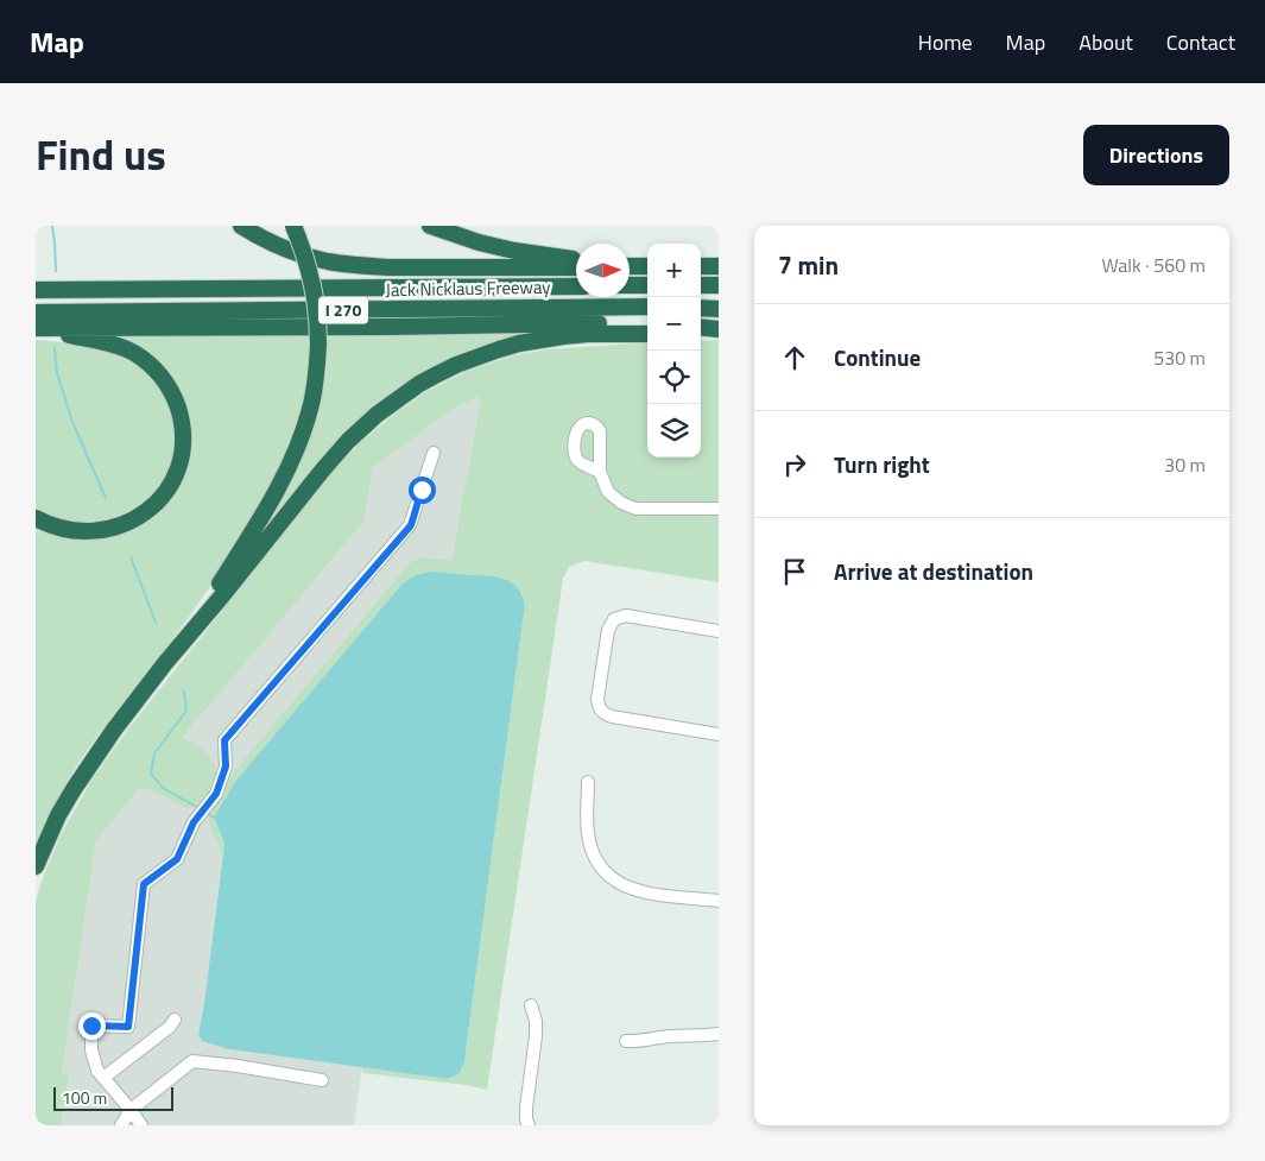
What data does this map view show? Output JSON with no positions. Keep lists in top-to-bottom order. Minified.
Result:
{"streets":{"highway":["Jack Nicklaus Freeway","I 270"]},"scale_bar":"100 m","north":"right","page":{"header":"Map","nav":["Home","Map","About","Contact"],"title":"Find us","buttons":"Directions","heading":["7 min","Walk · 560 m"],"map_buttons":["+","−"],"list":[["Continue","530 m"],["Turn right","30 m"],"Arrive at destination"],"scale":"100 m"}}
